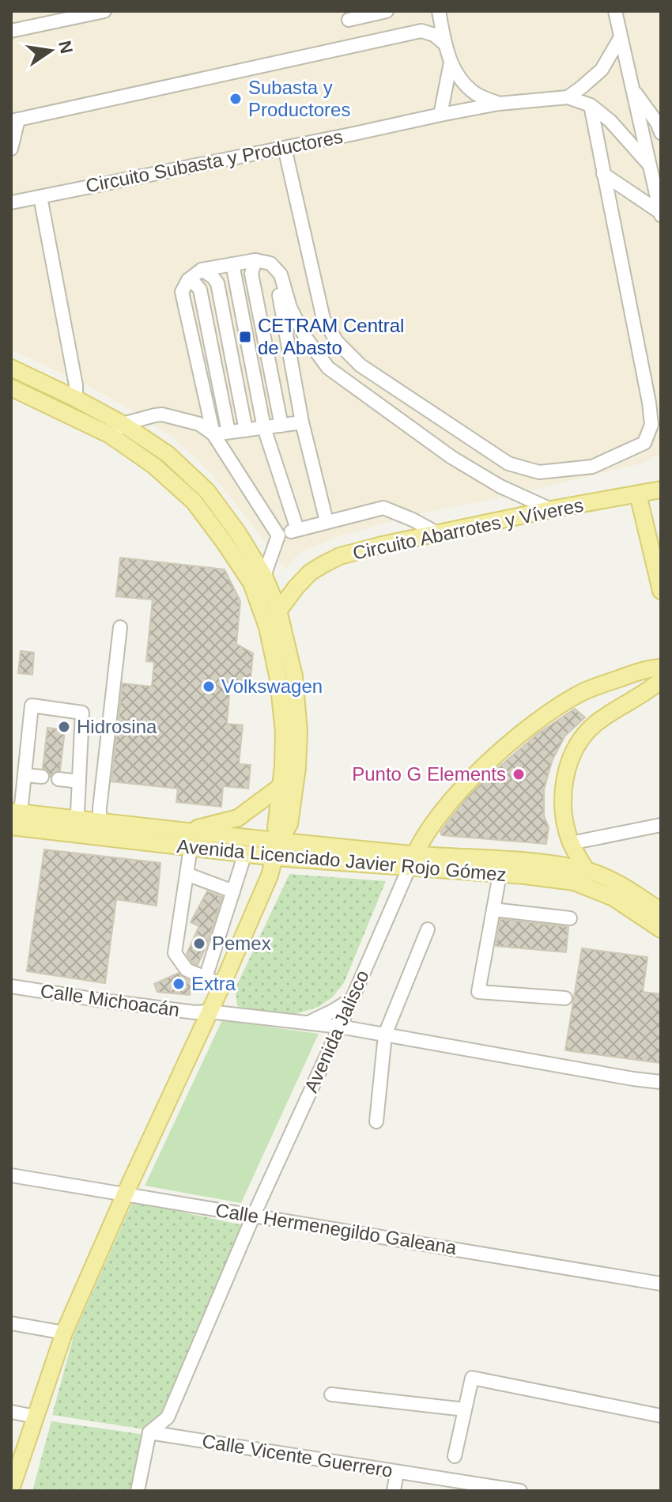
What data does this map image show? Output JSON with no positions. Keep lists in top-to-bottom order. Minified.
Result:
{"streets":{"main road":["Circuito Abarrotes y Víveres","Avenida Licenciado Javier Rojo Gómez","Avenida Jalisco"],"street":["Circuito Subasta y Productores","Calle Michoacán","Calle Hermenegildo Galeana","Calle Vicente Guerrero"]},"crossings":[["Avenida Licenciado Javier Rojo Gómez","Avenida Jalisco"],["Calle Michoacán","Avenida Jalisco"],["Avenida Jalisco","Calle Hermenegildo Galeana"],["Avenida Jalisco","Calle Vicente Guerrero"]],"places":{"other":["Subasta y Productores","Volkswagen","Hidrosina","Punto G Elements","Pemex","Extra"],"transit":["CETRAM Central de Abasto"]},"north":"right"}
